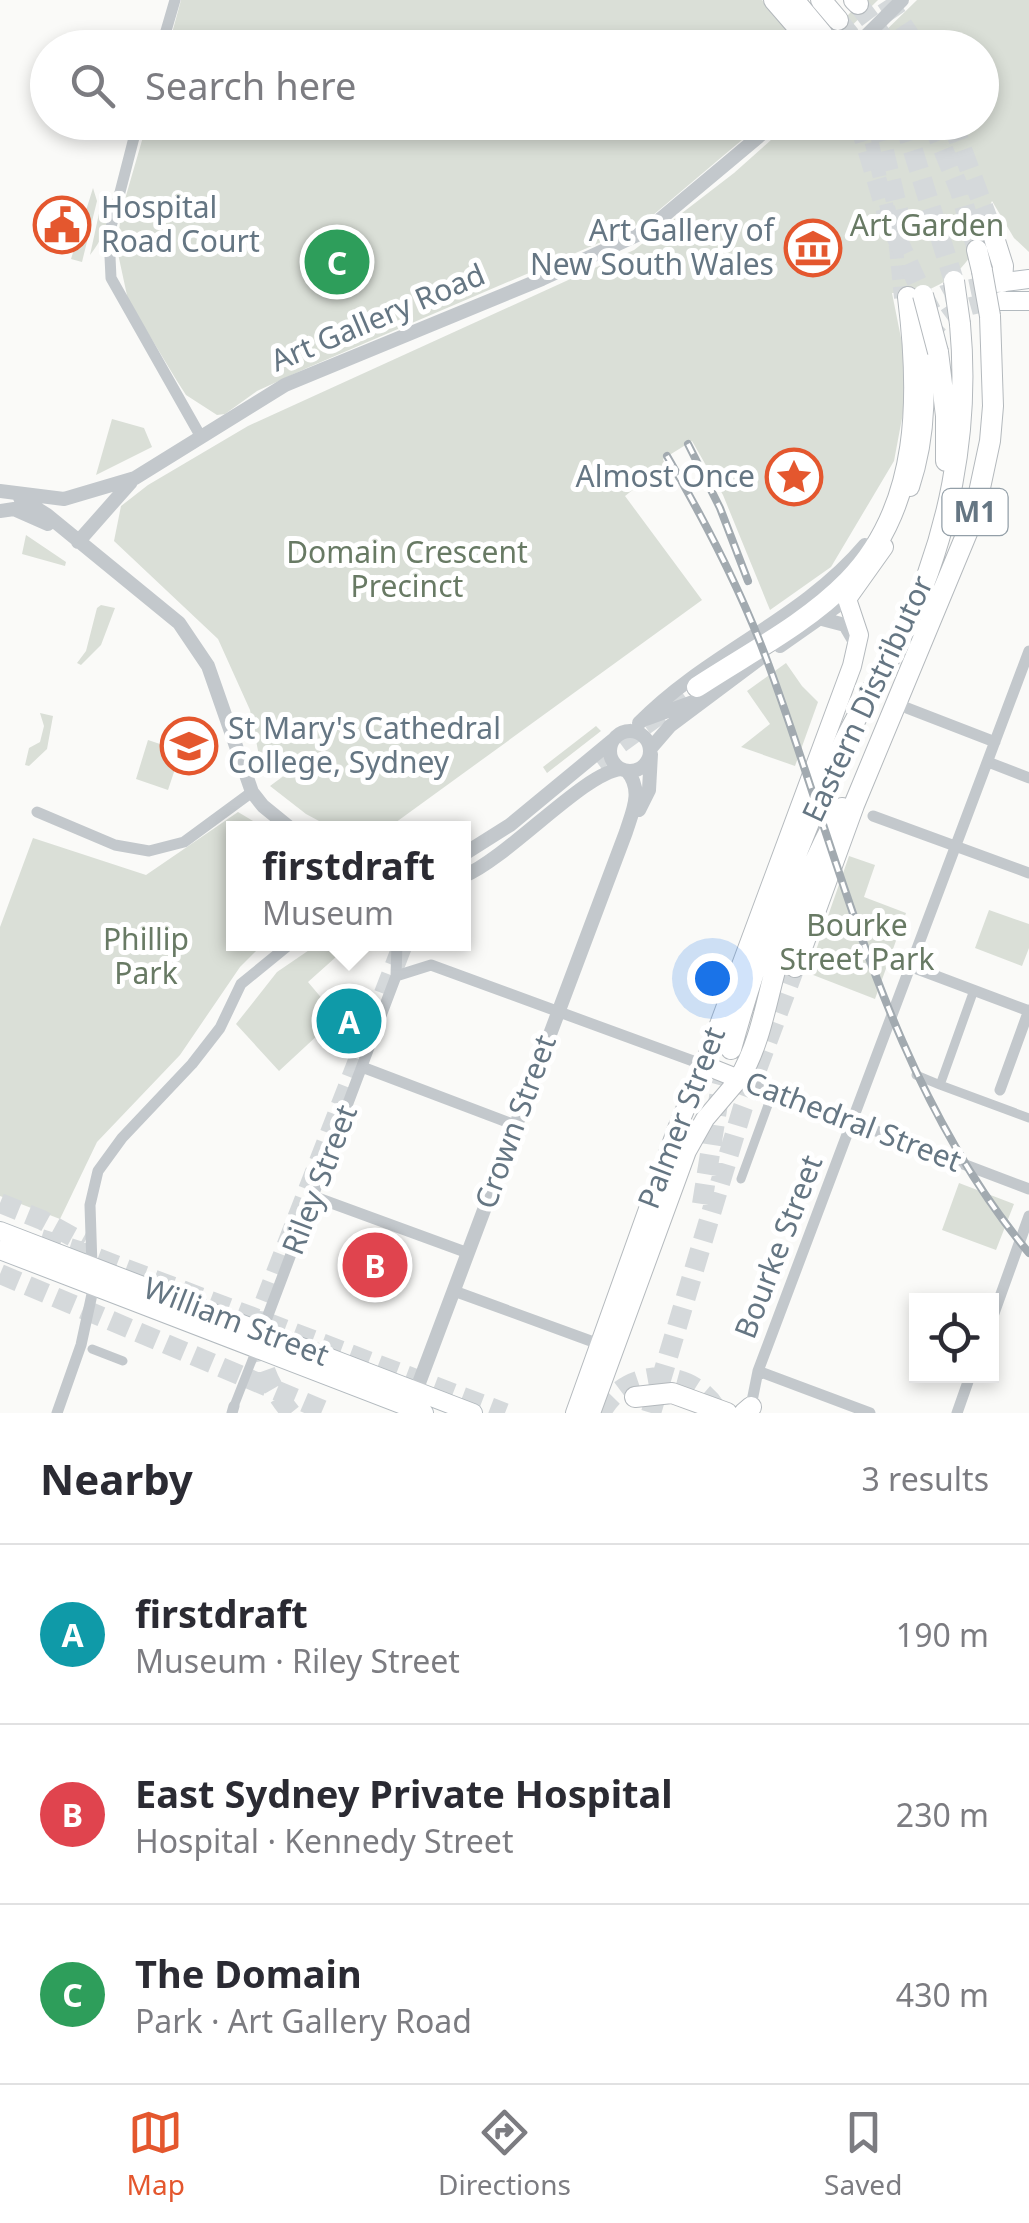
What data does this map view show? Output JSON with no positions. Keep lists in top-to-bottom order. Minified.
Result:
{"streets":{"highway":["M1","Eastern Distributor"],"main road":["Palmer Street","Cathedral Street","William Street"],"street":["Art Gallery Road","Crown Street","Riley Street","Bourke Street"]},"crossings":[["Palmer Street","Cathedral Street"],["Crown Street","Cathedral Street"],["Crown Street","William Street"],["Cathedral Street","Riley Street"],["Cathedral Street","Bourke Street"],["Riley Street","William Street"]],"parks":["Art Garden","Domain Crescent Precinct","Bourke Street Park","Phillip Park"],"places":{"public building":["Hospital Road Court"],"museum":["Art Gallery of New South Wales"],"place":["Almost Once"],"school or university":["St Mary's Cathedral College, Sydney"]},"page":{"search":"Search here","pins":["C","A","B"],"popup":["firstdraft","Museum"],"heading":["Nearby","3 results"],"list":[{"mark":"A","name":"firstdraft","note":"Museum · Riley Street","value":"190 m"},{"mark":"B","name":"East Sydney Private Hospital","note":"Hospital · Kennedy Street","value":"230 m"},{"mark":"C","name":"The Domain","note":"Park · Art Gallery Road","value":"430 m"}],"nav":["Map","Directions","Saved"]}}
